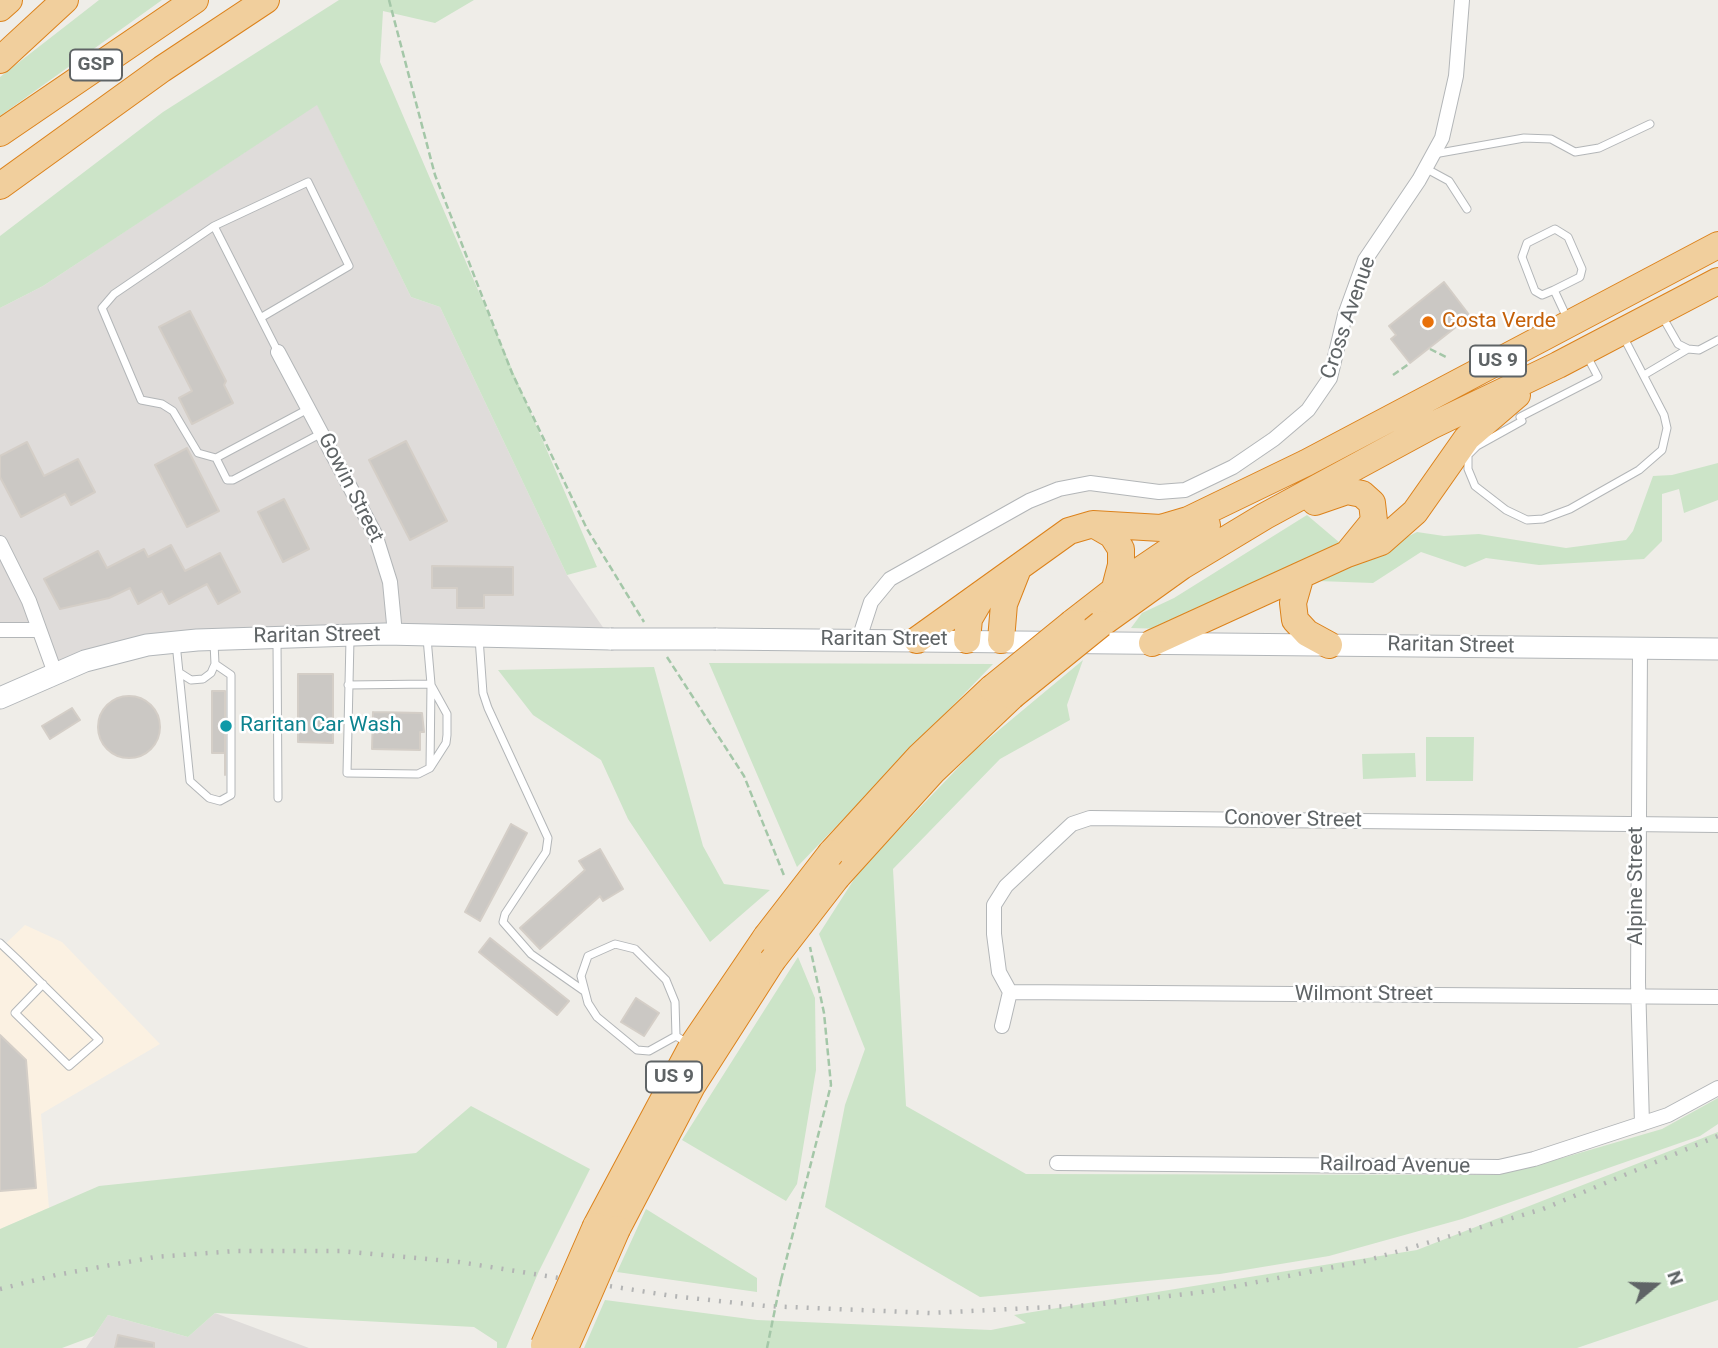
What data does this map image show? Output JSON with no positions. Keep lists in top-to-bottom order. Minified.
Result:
{"streets":{"highway":["GSP","US 9"],"street":["Cross Avenue","Gowin Street","Raritan Street","Conover Street","Alpine Street","Wilmont Street","Railroad Avenue"]},"crossings":[["Cross Avenue","Raritan Street"],["Gowin Street","Raritan Street"],["Raritan Street","Alpine Street"],["Conover Street","Alpine Street"],["Conover Street","Wilmont Street"],["Alpine Street","Wilmont Street"],["Alpine Street","Railroad Avenue"]],"places":["Costa Verde","Raritan Car Wash"],"north":"right"}
